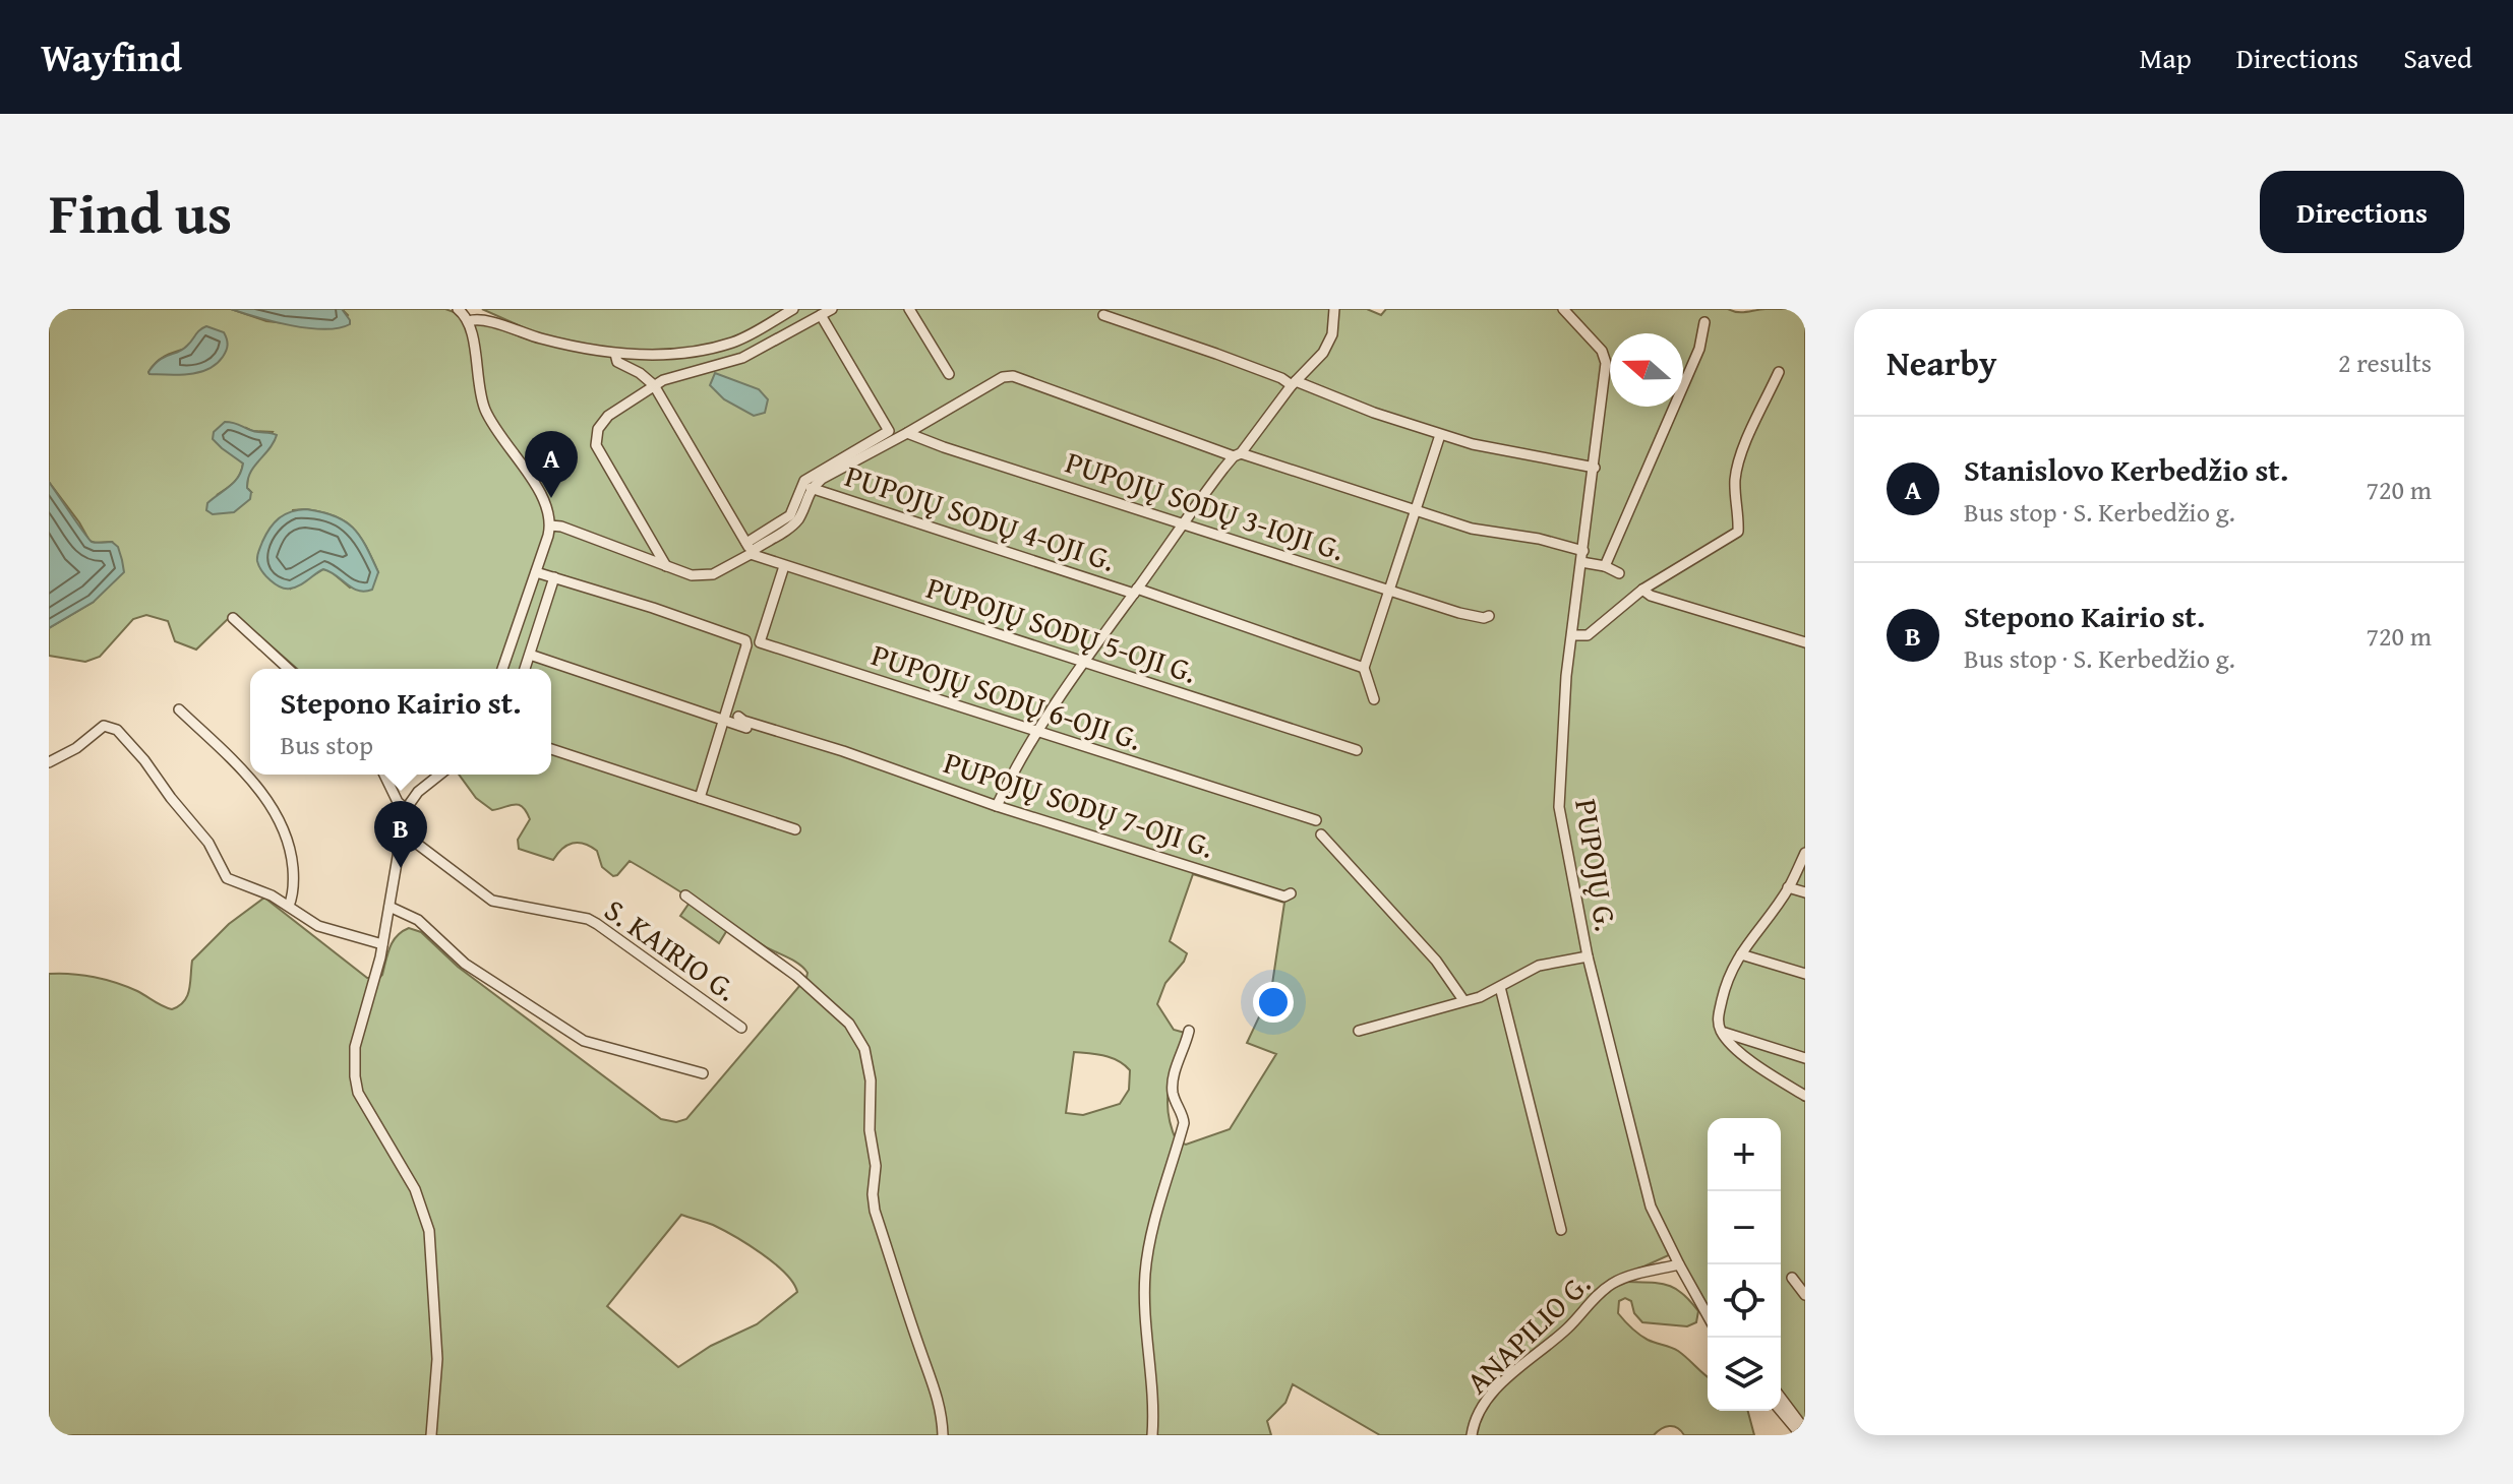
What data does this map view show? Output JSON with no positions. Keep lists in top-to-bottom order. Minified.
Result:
{"streets":{"street":["PUPOJŲ SODŲ 3-IOJI G.","PUPOJŲ SODŲ 4-OJI G.","PUPOJŲ SODŲ 5-OJI G.","PUPOJŲ SODŲ 6-OJI G.","PUPOJŲ SODŲ 7-OJI G.","PUPOJŲ G.","S. KAIRIO G.","ANAPILIO G."]},"crossings":[["PUPOJŲ SODŲ 5-OJI G.","PUPOJŲ SODŲ 6-OJI G."],["PUPOJŲ G.","ANAPILIO G."]],"north":"left","page":{"header":"Wayfind","nav":["Map","Directions","Saved"],"title":"Find us","buttons":"Directions","heading":["Nearby","2 results"],"list":[{"mark":"A","name":"Stanislovo Kerbedžio st.","note":"Bus stop · S. Kerbedžio g.","value":"720 m"},{"mark":"B","name":"Stepono Kairio st.","note":"Bus stop · S. Kerbedžio g.","value":"720 m"}],"pins":["A","B"],"popup":["Stepono Kairio st.","Bus stop"],"map_buttons":["+","−"]}}
